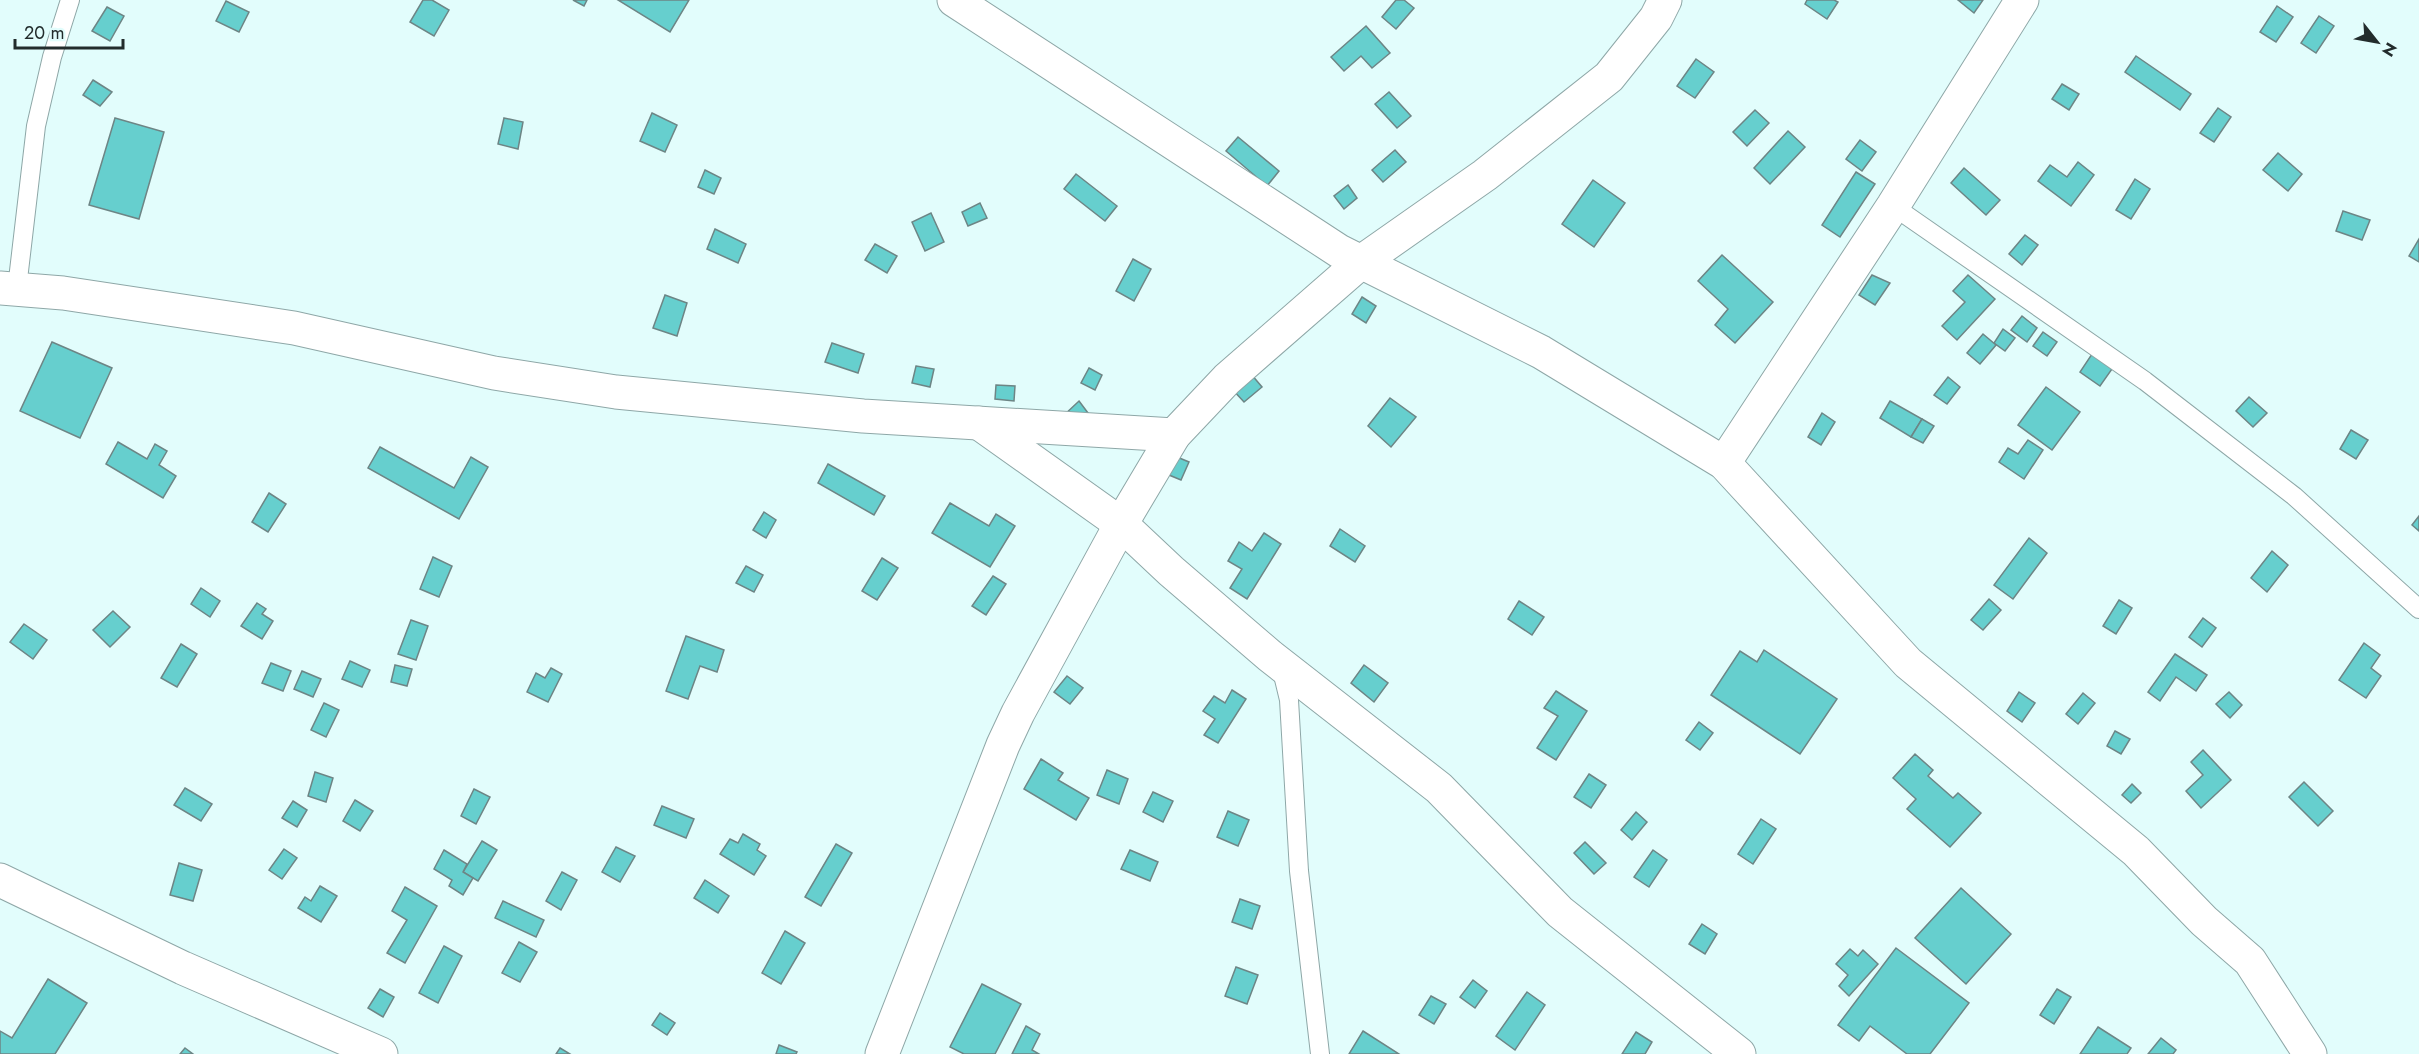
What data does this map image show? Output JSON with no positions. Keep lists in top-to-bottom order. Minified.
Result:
{"scale_bar":"20 m","north":"bottom right"}
